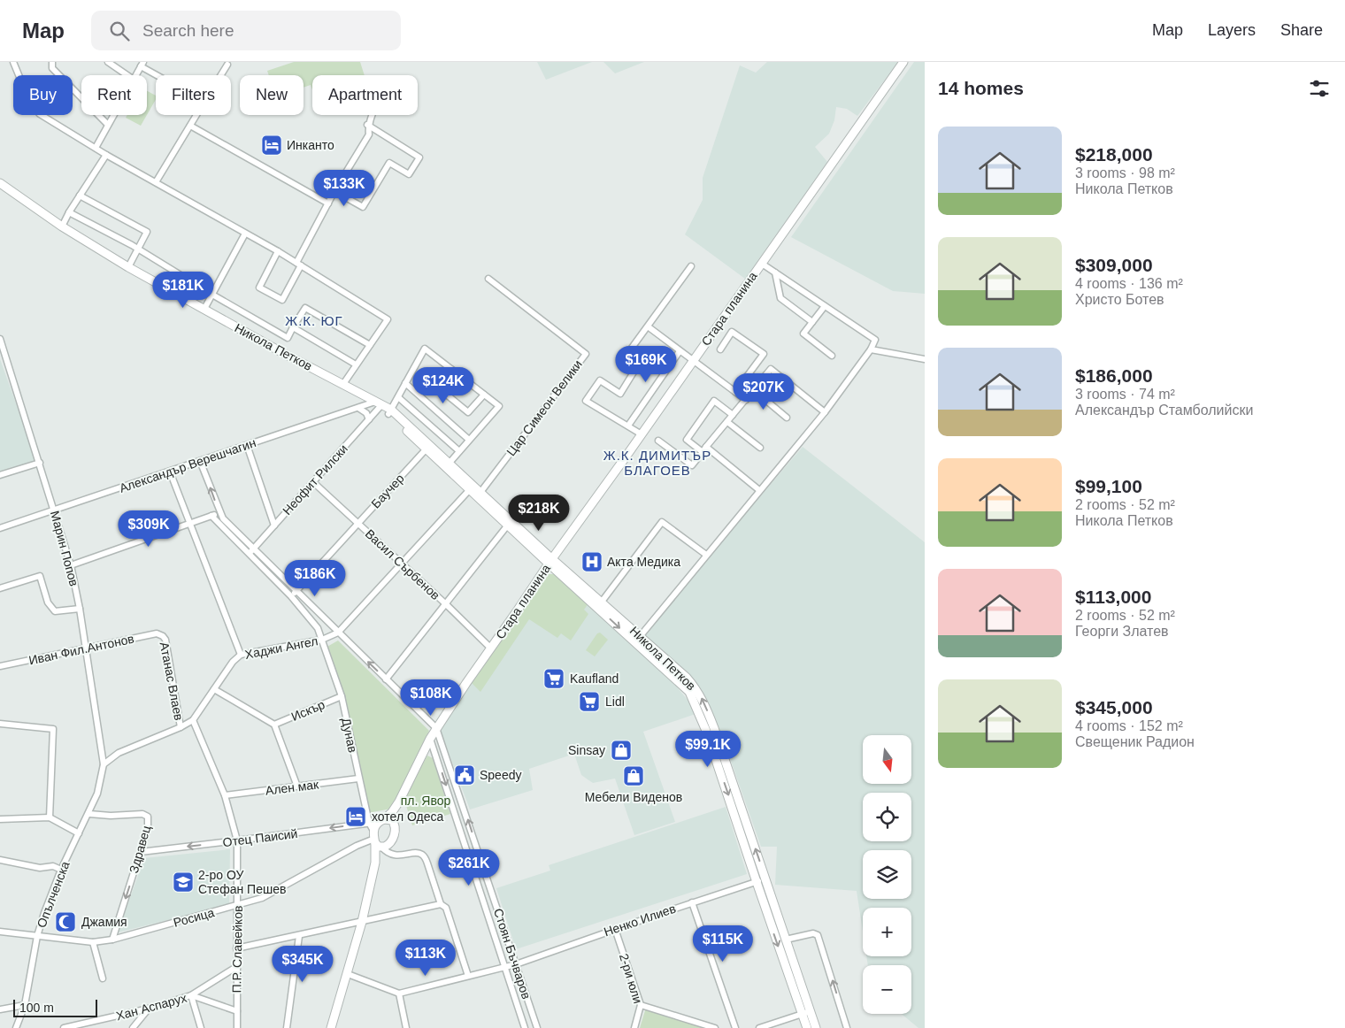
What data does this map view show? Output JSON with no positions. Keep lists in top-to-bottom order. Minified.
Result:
{"streets":{"main road":["Стара планина","Никола Петков"],"street":["Цар Симеон Велики","Александър Верешчагин","Неофит Рилски","Баучер","Марин Попов","Васил Сърбенов","Хаджи Ангел","Иван Фил.Антонов","Атанас Влаев","Искър","Дунав","Ален мак","Отец Паисий","Здравец","Опълченска","Росица","Ненко Илиев","П.Р. Славейков","Стоян Бъчваров","2-ри юли","Хан Аспарух"]},"crossings":[["Стара планина","Никола Петков"],["Стара планина","Васил Сърбенов"],["Стара планина","Дунав"],["Стара планина","Отец Паисий"],["Стара планина","Росица"],["Стара планина","Стоян Бъчваров"],["Никола Петков","Цар Симеон Велики"],["Никола Петков","Александър Верешчагин"],["Никола Петков","Неофит Рилски"],["Никола Петков","Баучер"],["Никола Петков","Ненко Илиев"],["Александър Верешчагин","Неофит Рилски"],["Александър Верешчагин","Марин Попов"],["Неофит Рилски","Васил Сърбенов"],["Неофит Рилски","Дунав"],["Баучер","Васил Сърбенов"],["Баучер","Дунав"],["Марин Попов","Хаджи Ангел"],["Марин Попов","Иван Фил.Антонов"],["Марин Попов","Опълченска"],["Хаджи Ангел","Атанас Влаев"],["Хаджи Ангел","Дунав"],["Хаджи Ангел","Опълченска"],["Хаджи Ангел","П.Р. Славейков"],["Иван Фил.Антонов","Атанас Влаев"],["Искър","Дунав"],["Дунав","Ален мак"],["Дунав","Отец Паисий"],["Дунав","Росица"],["Ален мак","П.Р. Славейков"],["Отец Паисий","Здравец"],["Отец Паисий","П.Р. Славейков"],["Здравец","Опълченска"],["Здравец","Росица"],["Опълченска","Росица"],["Росица","П.Р. Славейков"],["Ненко Илиев","Стоян Бъчваров"],["Ненко Илиев","2-ри юли"],["П.Р. Славейков","Хан Аспарух"]],"one_way":["Отец Паисий","Здравец"],"districts":["Ж.К. ЮГ","Ж.К. ДИМИТЪР БЛАГОЕВ"],"parks":["пл. Явор"],"places":{"hotel":["Инканто","хотел Одеса"],"hospital":["Акта Медика"],"supermarket":["Kaufland","Lidl"],"shop":["Sinsay","Мебели Виденов"],"public building":["Speedy"],"school or university":["2-ро ОУ Стефан Пешев"],"mosque":["Джамия"]},"scale_bar":"100 m","north":"bottom","page":{"header":"Map","search":"Search here","nav":["Map","Layers","Share"],"heading":"14 homes","chip":["Buy","Rent","Filters","New","Apartment"],"list":[{"name":"$218,000","note":"3 rooms · 98 m² · Никола Петков"},{"name":"$309,000","note":"4 rooms · 136 m² · Христо Ботев"},{"name":"$186,000","note":"3 rooms · 74 m² · Александър Стамболийски"},{"name":"$99,100","note":"2 rooms · 52 m² · Никола Петков"},{"name":"$113,000","note":"2 rooms · 52 m² · Георги Златев"},{"name":"$345,000","note":"4 rooms · 152 m² · Свещеник Радион"}],"price":["$133K","$181K","$169K","$124K","$207K","$218K","$309K","$186K","$108K","$99.1K","$261K","$115K","$113K","$345K"],"map_buttons":["+","−"],"scale":"100 m"}}
